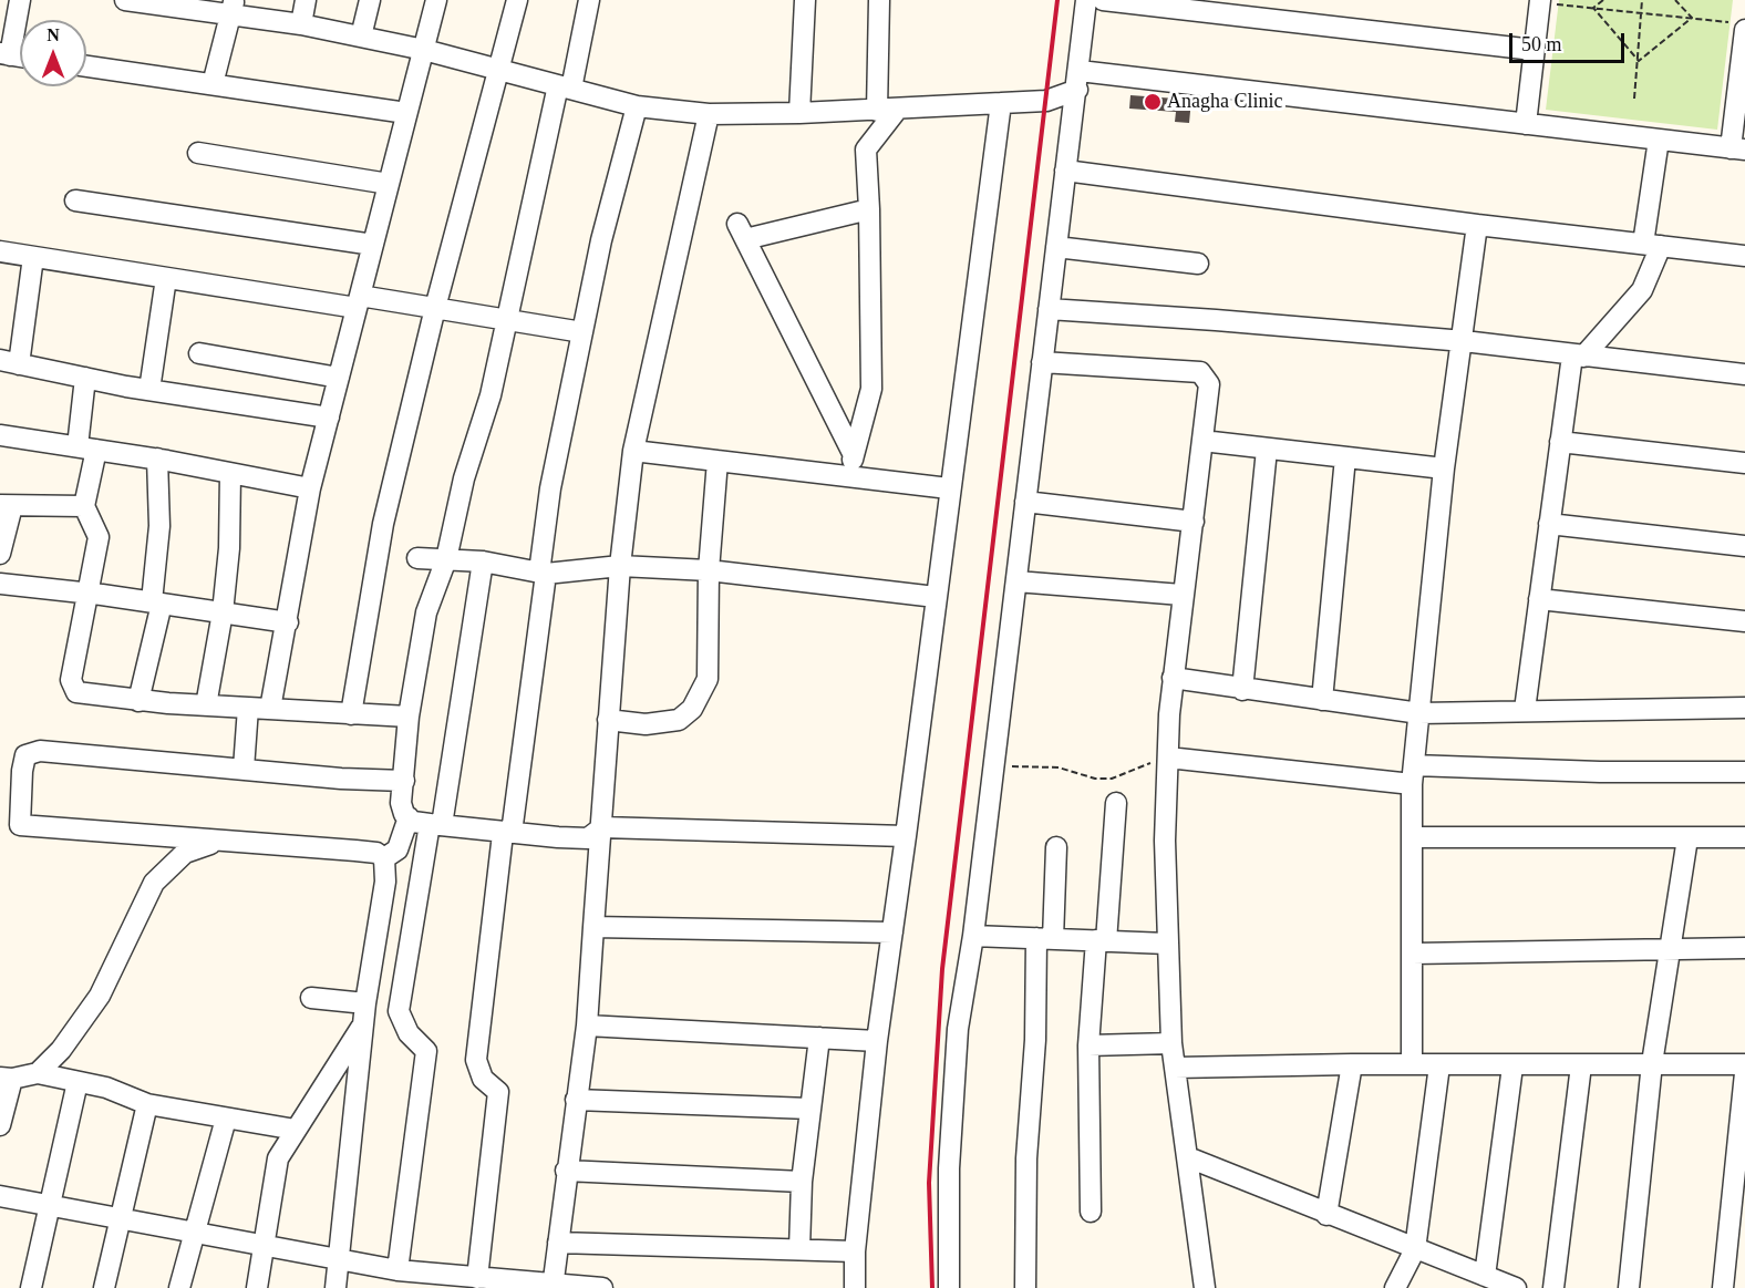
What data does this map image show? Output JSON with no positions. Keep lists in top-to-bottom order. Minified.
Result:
{"places":["Anagha Clinic"],"scale_bar":"50 m","north":"top"}
